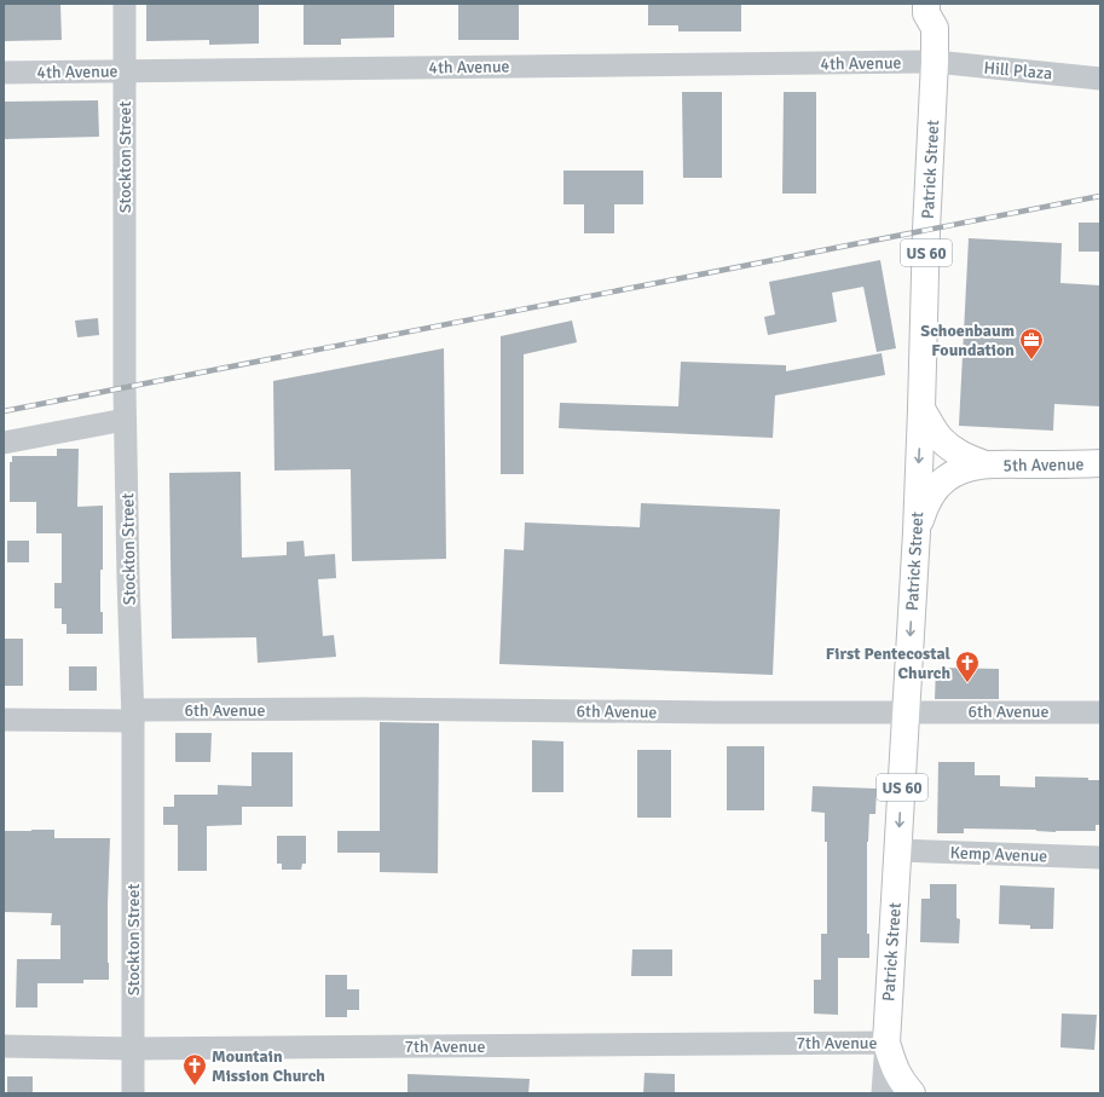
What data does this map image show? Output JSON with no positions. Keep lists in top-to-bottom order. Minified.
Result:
{"streets":{"main road":["Patrick Street","US 60","5th Avenue"],"street":["4th Avenue","Hill Plaza","Stockton Street","6th Avenue","Kemp Avenue","7th Avenue"]},"crossings":[["4th Avenue","Hill Plaza"],["4th Avenue","Stockton Street"],["4th Avenue","Patrick Street"],["Hill Plaza","Patrick Street"],["Stockton Street","6th Avenue"],["Stockton Street","7th Avenue"],["Patrick Street","US 60"],["Patrick Street","6th Avenue"],["Patrick Street","Kemp Avenue"],["Patrick Street","7th Avenue"],["US 60","7th Avenue"]],"one_way":["Patrick Street"],"places":{"office":["Schoenbaum Foundation"],"church":["First Pentecostal Church","Mountain Mission Church"]}}
